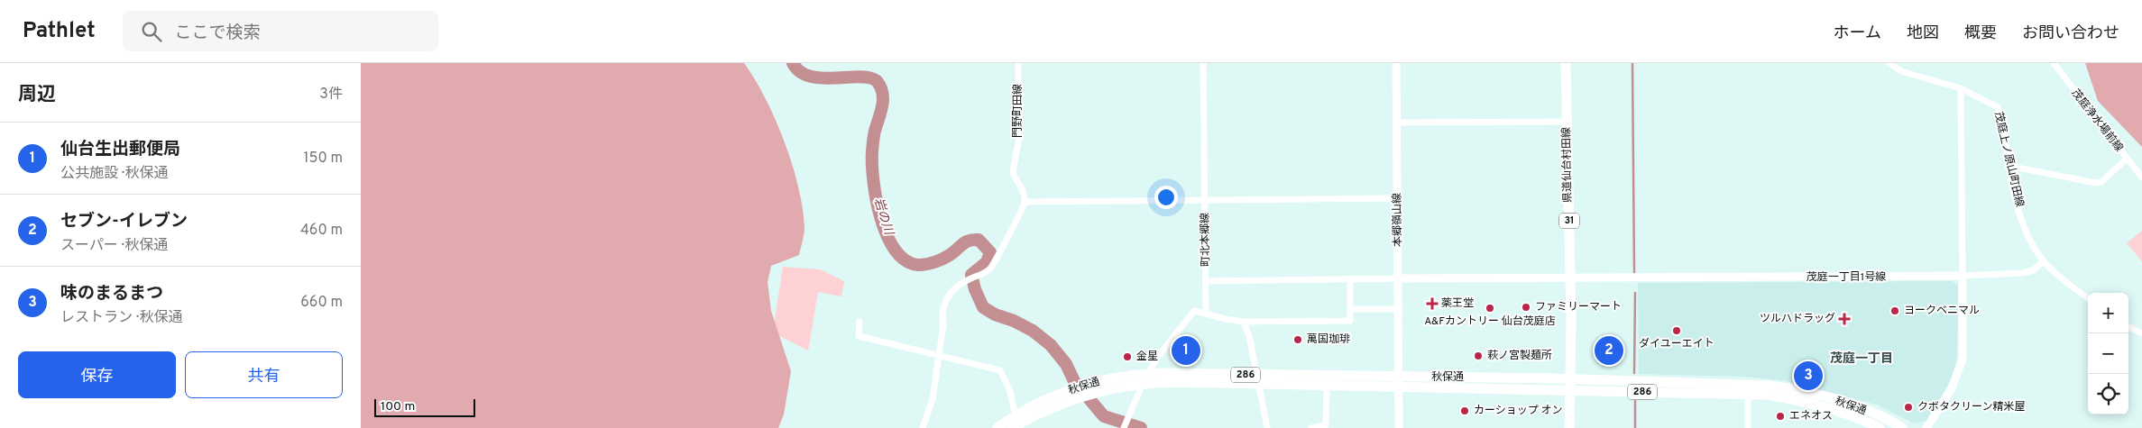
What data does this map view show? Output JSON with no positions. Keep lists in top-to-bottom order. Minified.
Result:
{"streets":{"main road":["県道仙台村田線","31","286","秋保通"],"street":["門野町田線","茂庭浄水場前線","茂庭上ノ原山町田線","本郷嶺山線","町北本郷線","茂庭一丁目1号線"]},"crossings":[["県道仙台村田線","茂庭一丁目1号線"],["県道仙台村田線","秋保通"],["本郷嶺山線","茂庭一丁目1号線"],["本郷嶺山線","秋保通"]],"districts":["茂庭一丁目"],"water":["岩の川"],"places":{"health":["薬王堂","ツルハドラッグ"],"other":["ファミリーマート","A&Fカントリー 仙台茂庭店","ヨークベニマル","ダイユーエイト","萬国珈琲","萩ノ宮製麺所","金星","クボタクリーン精米屋","カーショップ オン","エネオス"]},"scale_bar":"100 m","page":{"header":"Pathlet","search":"ここで検索","nav":["ホーム","地図","概要","お問い合わせ"],"heading":["周辺","3件"],"list":[{"mark":"1","name":"仙台生出郵便局","note":"公共施設 · 秋保通","value":"150 m"},{"mark":"2","name":"セブン-イレブン","note":"スーパー · 秋保通","value":"460 m"},{"mark":"3","name":"味のまるまつ","note":"レストラン · 秋保通","value":"660 m"}],"map_buttons":["+","−"],"pins":["1","2","3"],"buttons":["保存","共有"],"scale":"100 m"}}
